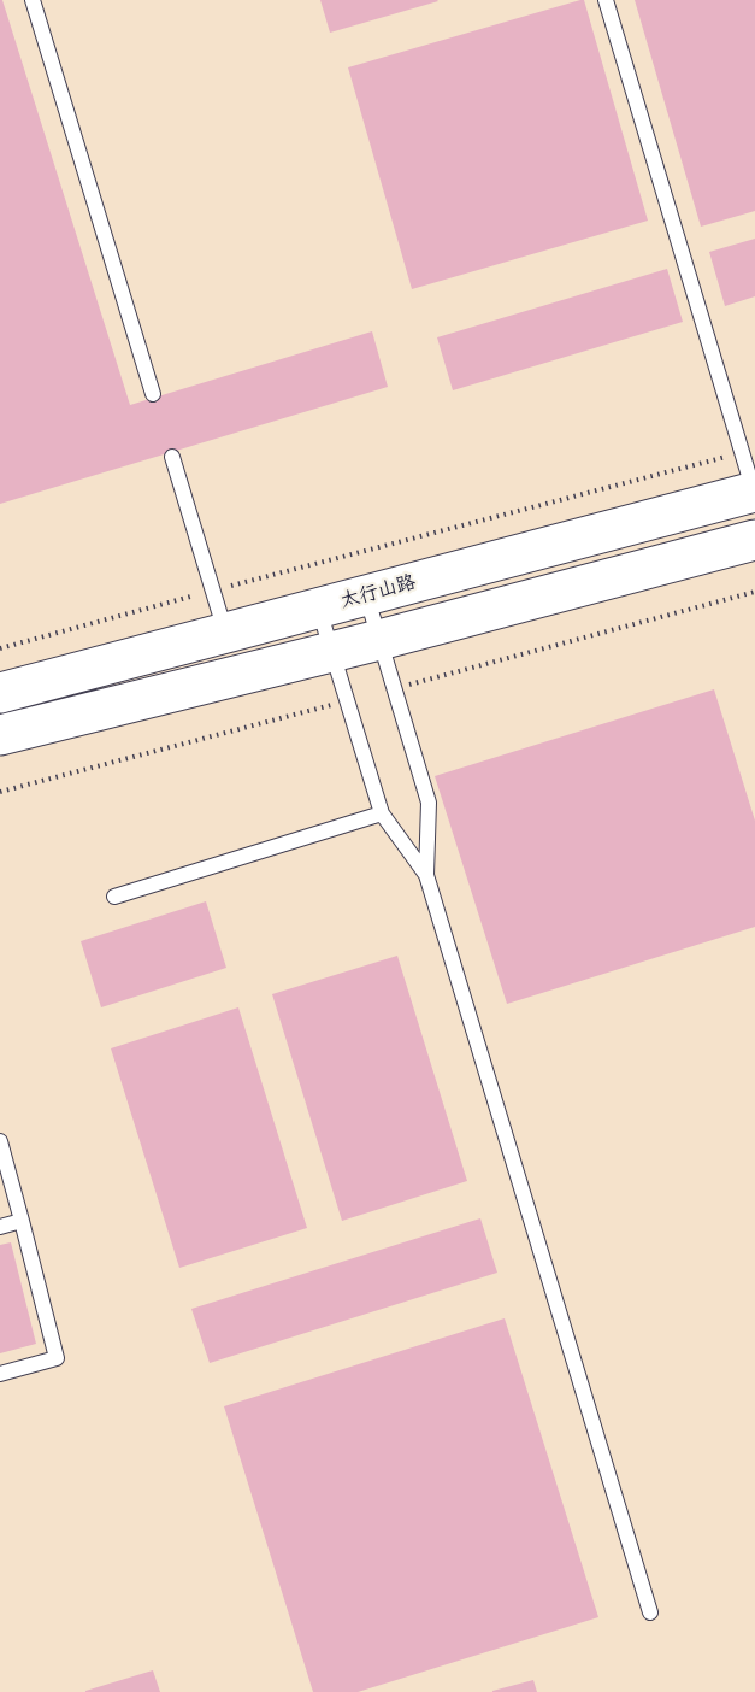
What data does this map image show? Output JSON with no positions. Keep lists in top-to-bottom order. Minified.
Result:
{"streets":{"street":["太行山路"]}}
